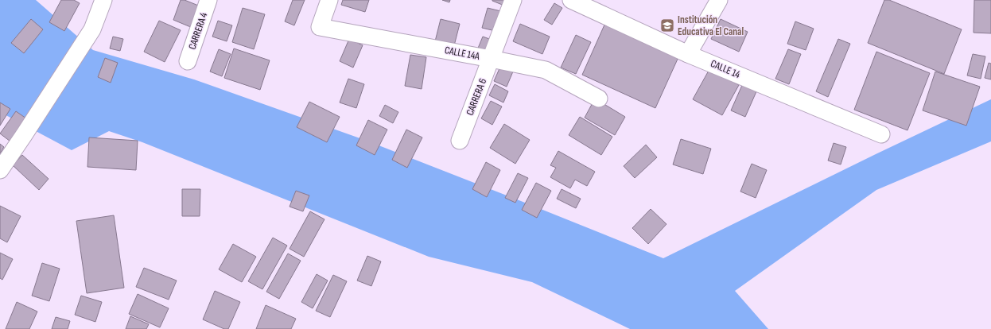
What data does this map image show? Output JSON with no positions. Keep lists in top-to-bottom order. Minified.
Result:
{"streets":{"street":["CARRERA 4","CALLE 14A","CALLE 14","CARRERA 6"]},"crossings":[["CALLE 14A","CARRERA 6"]],"places":{"school or university":["Institución Educativa El Canal"]}}
